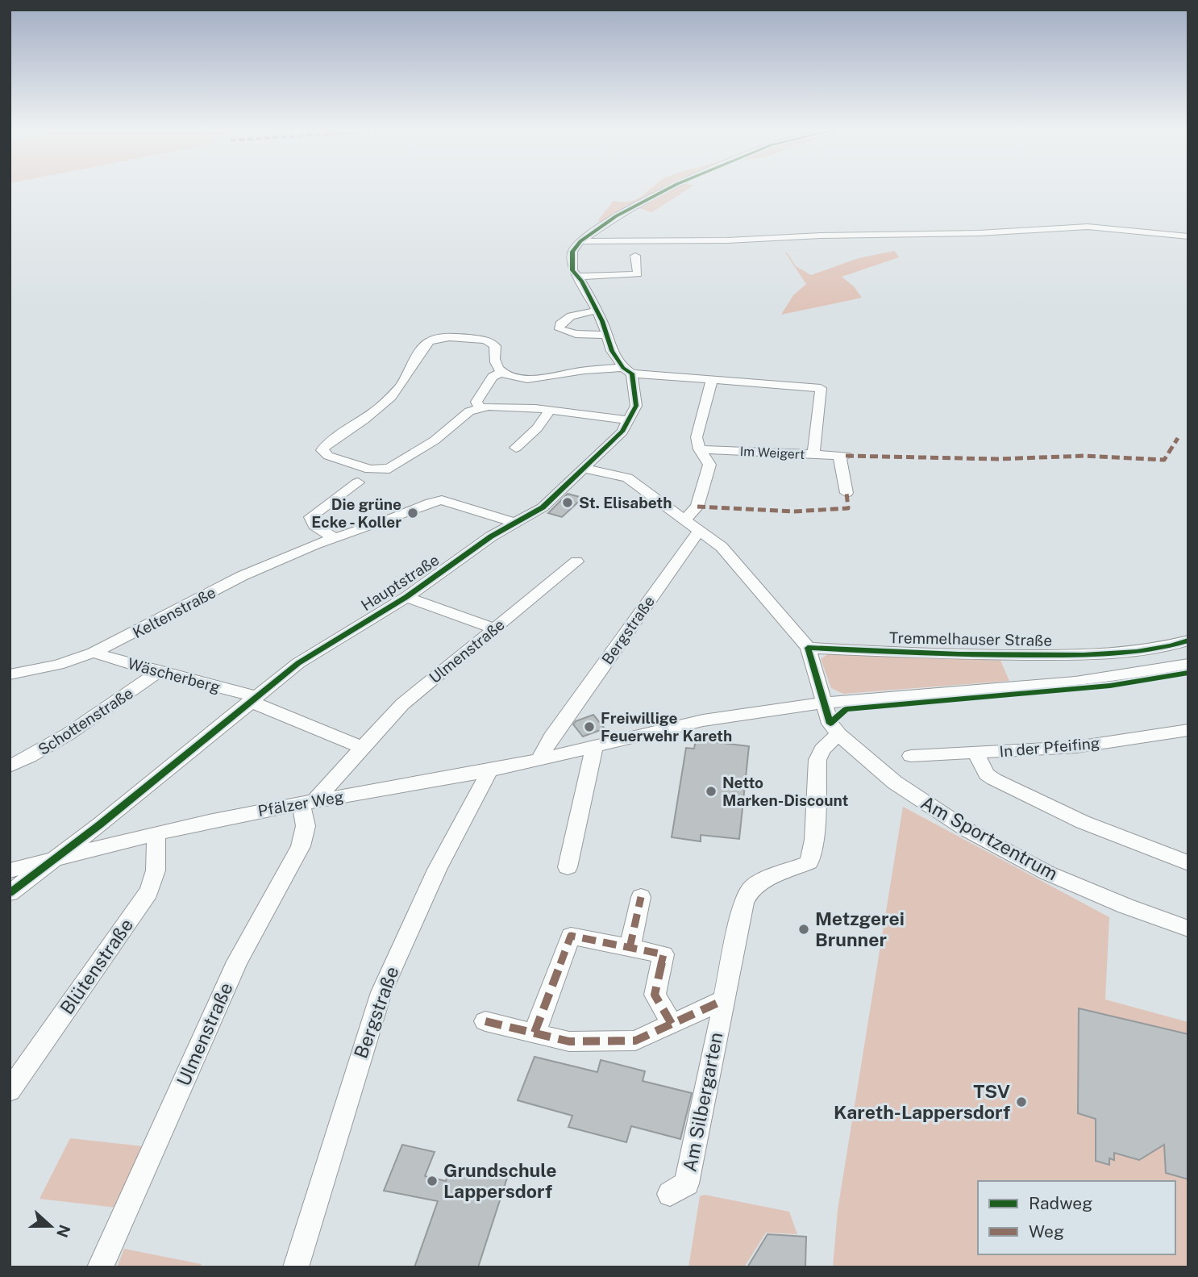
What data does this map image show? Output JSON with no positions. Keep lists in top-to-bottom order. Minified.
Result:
{"streets":{"street":["Im Weigert","Hauptstraße","Keltenstraße","Bergstraße","Tremmelhauser Straße","Ulmenstraße","Wäscherberg","Schottenstraße","In der Pfeifing","Pfälzer Weg","Am Sportzentrum","Blütenstraße","Am Silbergarten"]},"crossings":[["Hauptstraße","Keltenstraße"],["Hauptstraße","Wäscherberg"],["Hauptstraße","Pfälzer Weg"],["Keltenstraße","Wäscherberg"],["Bergstraße","Pfälzer Weg"],["Ulmenstraße","Pfälzer Weg"],["Wäscherberg","Schottenstraße"],["Pfälzer Weg","Am Sportzentrum"],["Pfälzer Weg","Blütenstraße"],["Am Sportzentrum","Am Silbergarten"]],"places":["St. Elisabeth","Die grüne Ecke - Koller","Freiwillige Feuerwehr Kareth","Netto Marken-Discount","Metzgerei Brunner","TSV Kareth-Lappersdorf","Grundschule Lappersdorf"],"legend":["Radweg","Weg"],"north":"right"}
